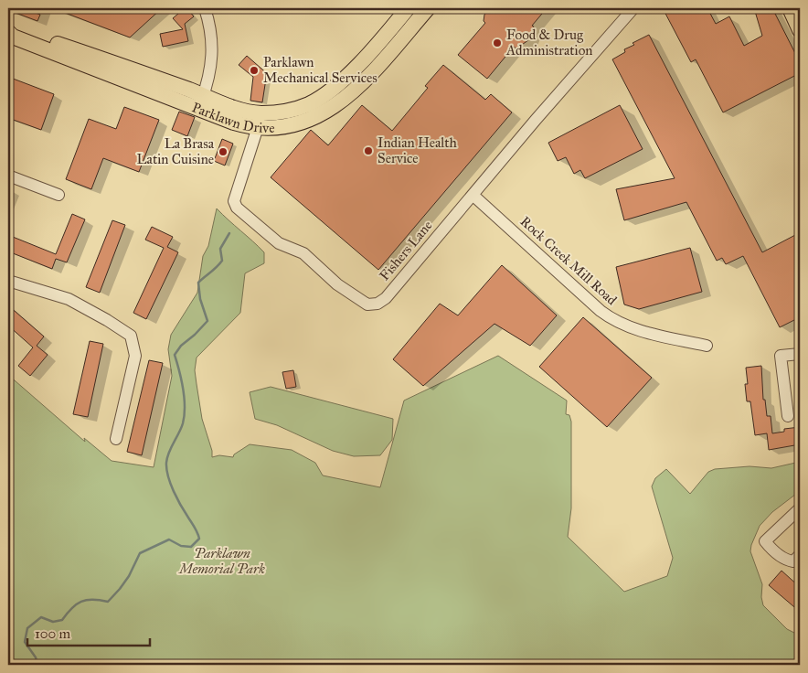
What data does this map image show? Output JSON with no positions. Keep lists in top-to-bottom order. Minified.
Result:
{"streets":{"main road":["Parklawn Drive"],"street":["Fishers Lane","Rock Creek Mill Road"]},"crossings":[["Parklawn Drive","Fishers Lane"],["Fishers Lane","Rock Creek Mill Road"]],"parks":["Parklawn Memorial Park"],"places":["Food & Drug Administration","Parklawn Mechanical Services","Indian Health Service","La Brasa Latin Cuisine"],"scale_bar":"100 m"}
